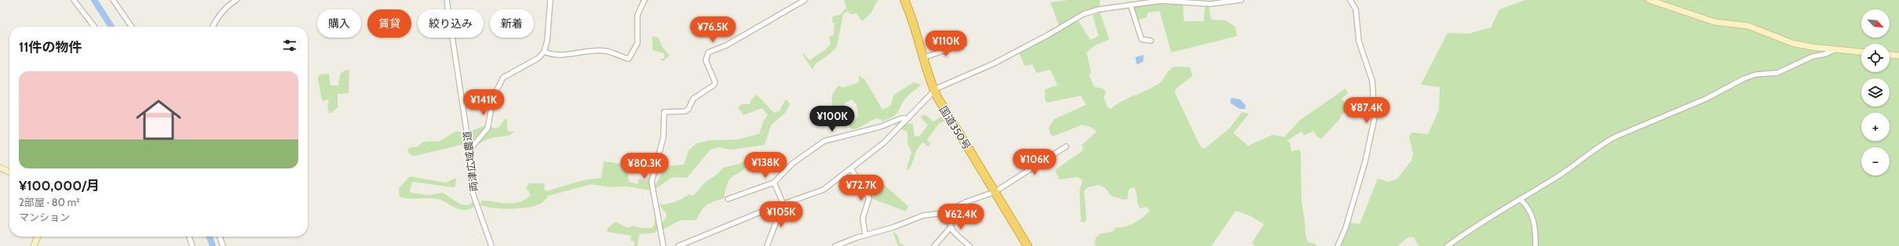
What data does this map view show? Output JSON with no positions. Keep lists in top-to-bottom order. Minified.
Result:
{"streets":{"highway":["国道350号"],"street":["両津広域農道"]},"north":"bottom right","page":{"map_buttons":["+","−"],"chip":["購入","賃貸","絞り込み","新着"],"price":["¥76.5K","¥110K","¥141K","¥87.4K","¥100K","¥106K","¥138K","¥80.3K","¥72.7K","¥105K","¥62.4K"],"heading":"11件の物件","list":[{"name":"¥100,000/月","note":"2部屋 · 80 m² · マンション"}]}}
